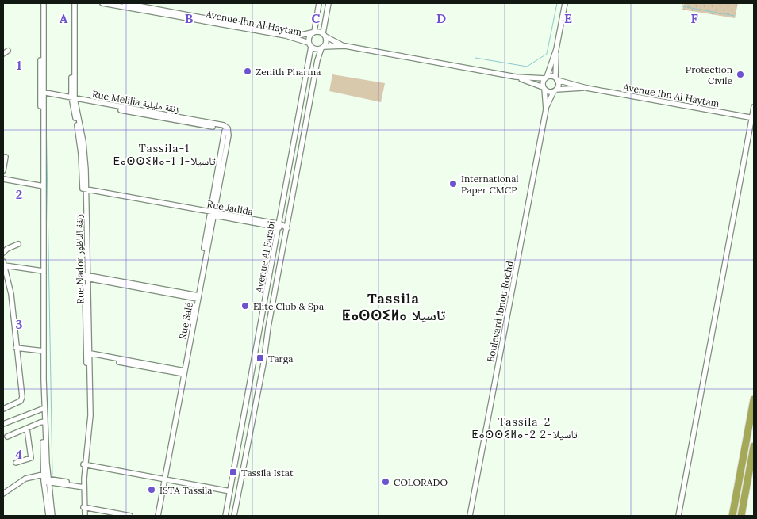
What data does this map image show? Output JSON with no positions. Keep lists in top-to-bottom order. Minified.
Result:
{"streets":{"street":["Avenue Ibn Al Haytam","Rue Melilia زنقة مليلية","Rue Jadida","Avenue Al Farabi","Rue Nador زنقة الناظور","Boulevard Ibnou Rochd","Rue Salé"]},"crossings":[["Avenue Ibn Al Haytam","Avenue Al Farabi"],["Avenue Ibn Al Haytam","Boulevard Ibnou Rochd"],["Rue Melilia زنقة مليلية","Rue Nador زنقة الناظور"],["Rue Melilia زنقة مليلية","Rue Salé"],["Rue Jadida","Avenue Al Farabi"],["Rue Jadida","Rue Nador زنقة الناظور"],["Rue Jadida","Rue Salé"]],"districts":["Tassila-1 ⵟⴰⵙⵙⵉⵍⴰ-1 1-تاسيلا","Tassila ⵟⴰⵙⵙⵉⵍⴰ تاسيلا","Tassila-2 ⵟⴰⵙⵙⵉⵍⴰ-2 2-تاسيلا"],"places":{"other":["Zenith Pharma","Protection Civile","International Paper CMCP","Elite Club & Spa","COLORADO","ISTA Tassila"],"transit":["Targa","Tassila Istat"]},"grid":{"columns":["A","B","C","D","E","F"],"rows":["1","2","3","4"]}}
